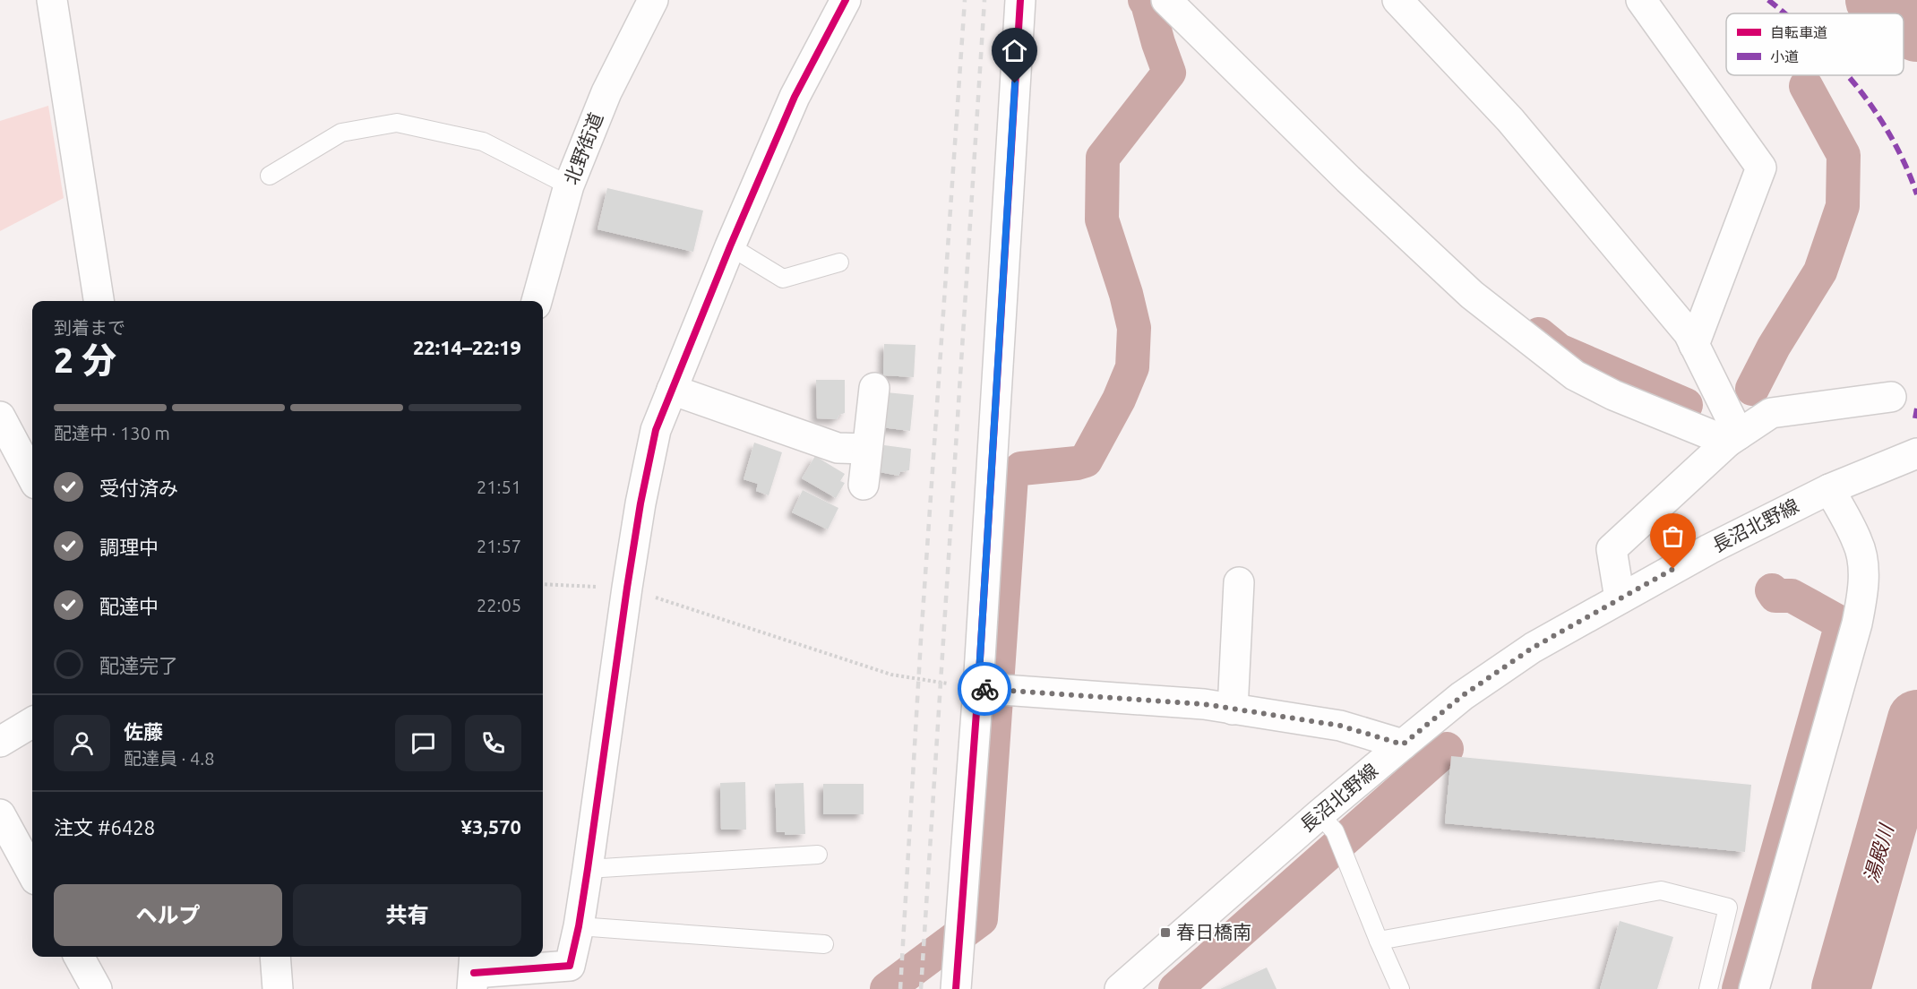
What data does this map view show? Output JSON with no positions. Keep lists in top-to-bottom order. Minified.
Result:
{"streets":{"street":["北野街道","長沼北野線"]},"water":["湯殿川"],"places":{"transit":["春日橋南"]},"legend":["自転車道","小道"],"page":{"heading":["2 分","到着まで","22:14–22:19"],"panel":["佐藤","配達員 · 4.8","注文 #6428","¥3,570"],"bar":"配達中 · 130 m","list":[["受付済み","21:51"],["調理中","21:57"],["配達中","22:05"],"配達完了"],"buttons":["ヘルプ","共有"]}}
